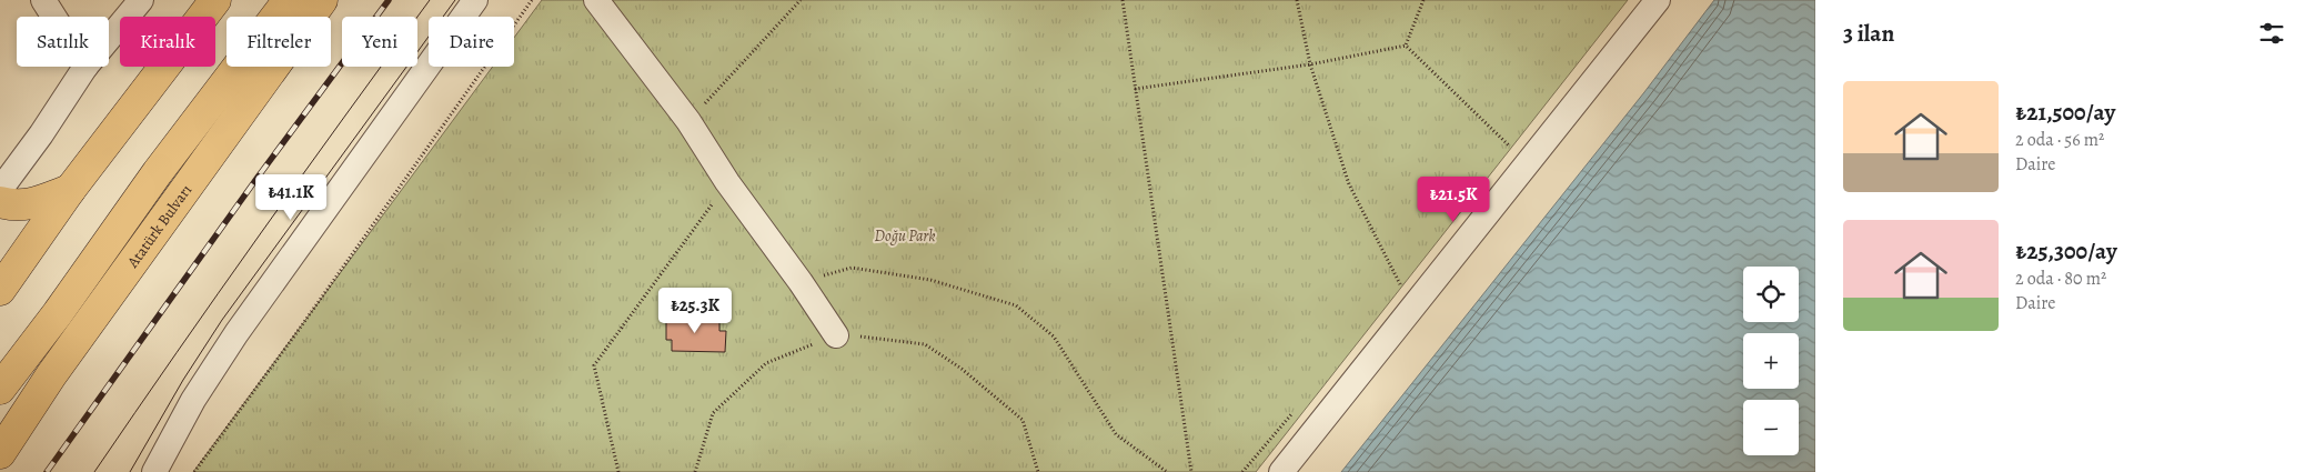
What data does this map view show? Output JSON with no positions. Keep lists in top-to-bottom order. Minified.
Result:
{"streets":{"main road":["Atatürk Bulvarı"]},"parks":["Doğu Park"],"page":{"heading":"3 ilan","chip":["Satılık","Kiralık","Filtreler","Yeni","Daire"],"list":[{"name":"₺21,500/ay","note":"2 oda · 56 m² · Daire"},{"name":"₺25,300/ay","note":"2 oda · 80 m² · Daire"}],"price":["₺41.1K","₺21.5K","₺25.3K"],"map_buttons":["+","−"]}}
